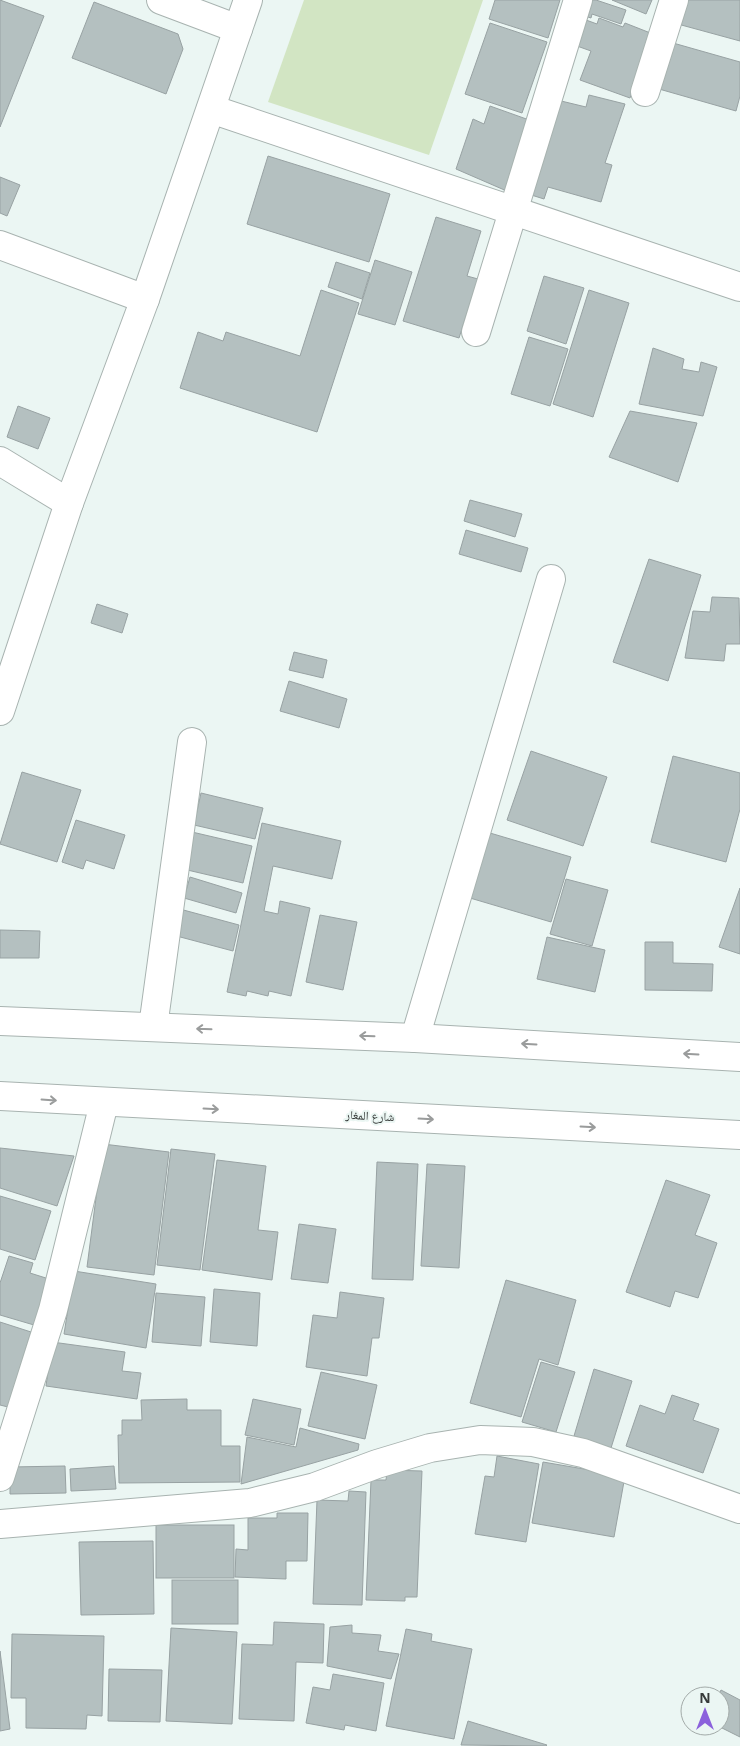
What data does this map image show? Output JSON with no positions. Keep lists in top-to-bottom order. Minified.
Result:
{"streets":{"street":["شارع المغار"]},"north":"top"}
